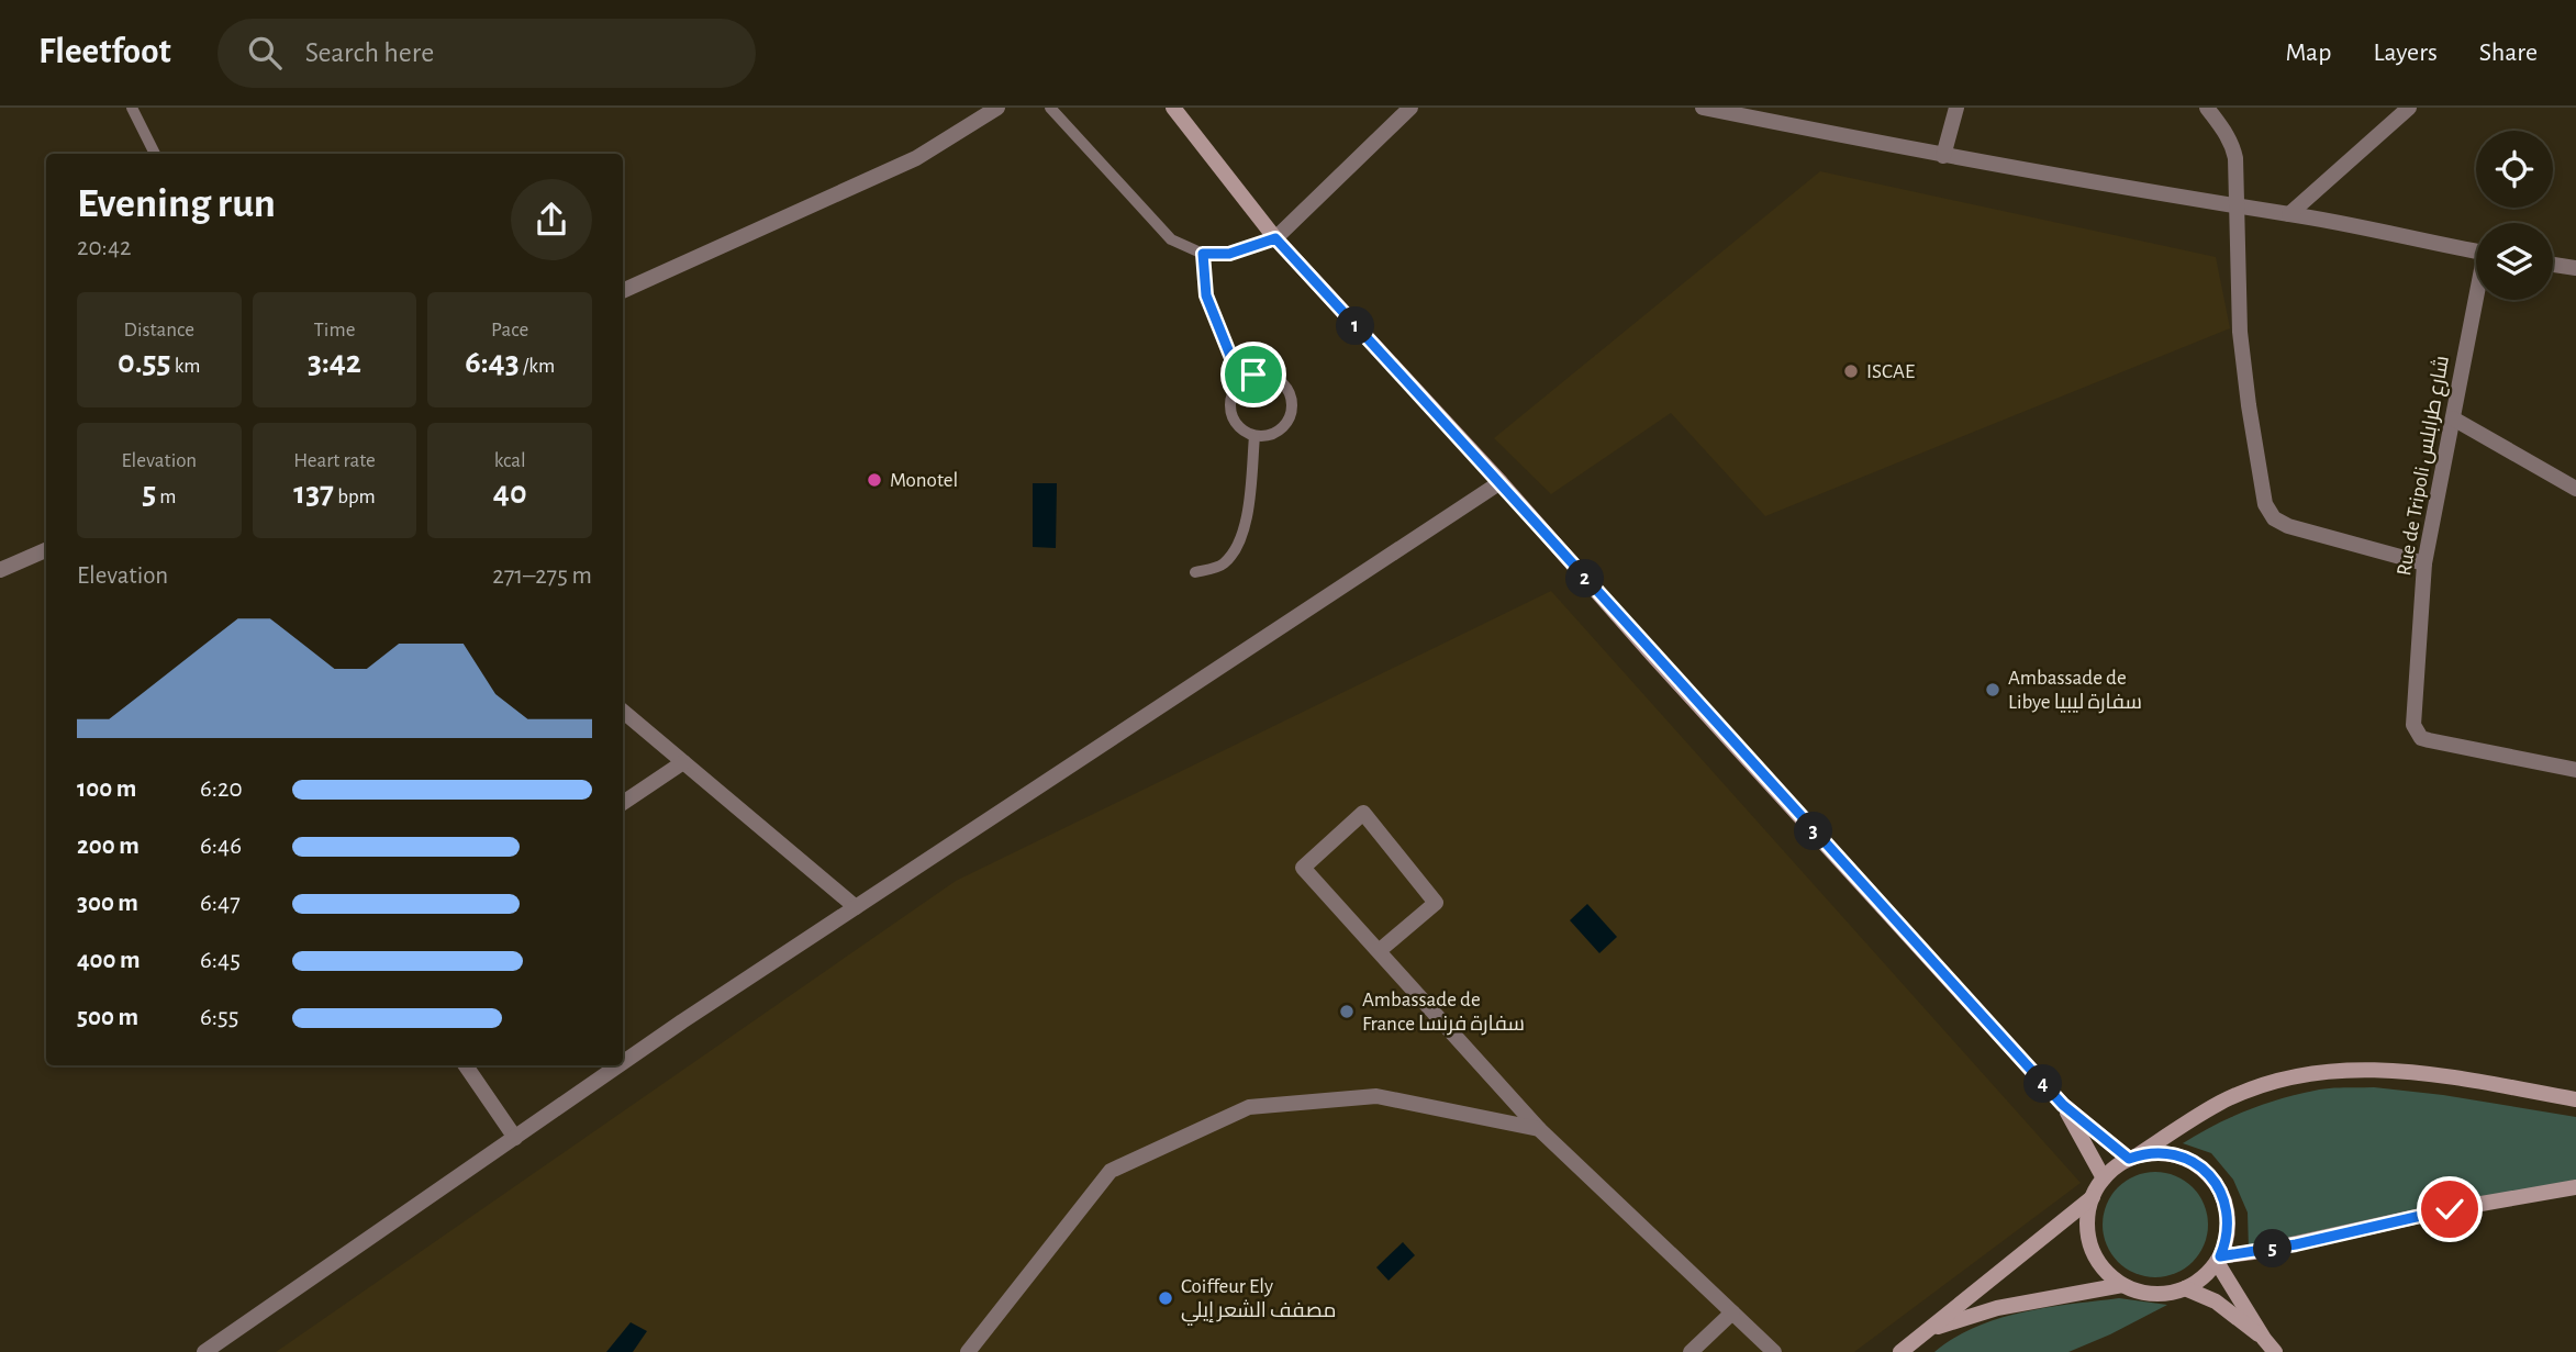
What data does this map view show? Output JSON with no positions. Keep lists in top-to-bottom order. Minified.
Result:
{"streets":{"street":["Rue de Tripoli شارع طرابلس"]},"places":["ISCAE","Monotel","Ambassade de Libye سفارة ليبيا","Ambassade de France سفارة فرنسا","Coiffeur Ely مصفف الشعر إيلي"],"page":{"header":"Fleetfoot","search":"Search here","nav":["Map","Layers","Share"],"heading":["Evening run","20:42"],"stats":[["Distance","0.55 km"],["Time","3:42"],["Pace","6:43 /km"],["Elevation","5 m"],["Heart rate","137 bpm"],["kcal","40"]],"pins":["1","2","3","4","5"],"chart":["Elevation","271–275 m"],"list":[{"name":"100 m","note":"6:20"},{"name":"200 m","note":"6:46"},{"name":"300 m","note":"6:47"},{"name":"400 m","note":"6:45"},{"name":"500 m","note":"6:55"}]}}
